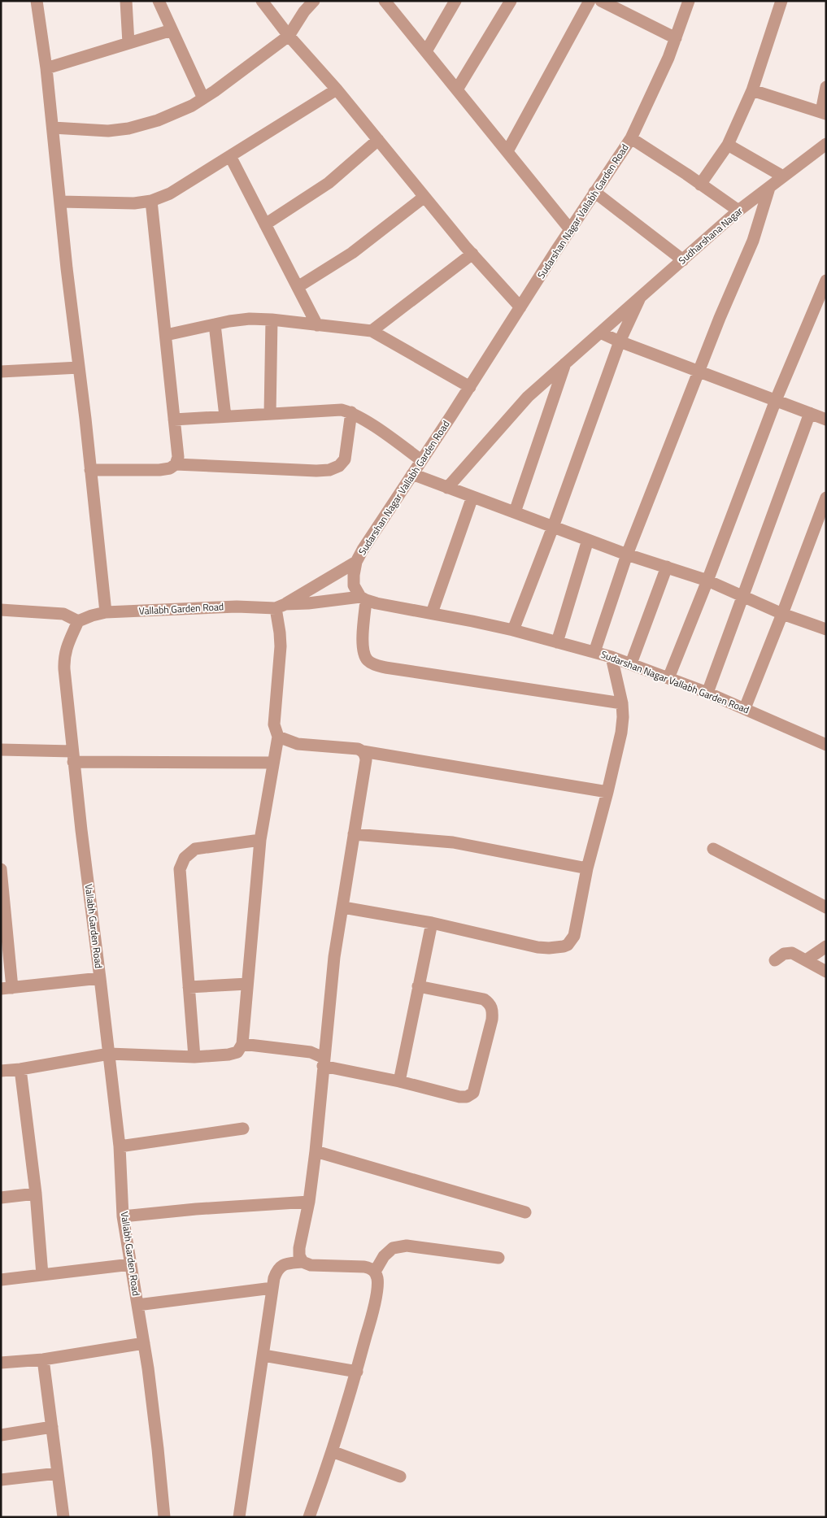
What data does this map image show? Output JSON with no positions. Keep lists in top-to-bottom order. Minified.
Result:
{"streets":{"street":["Sudarshan Nagar Vallabh Garden Road","Sudharshana Nagar","Vallabh Garden Road"]},"crossings":[["Sudarshan Nagar Vallabh Garden Road","Vallabh Garden Road"]]}
